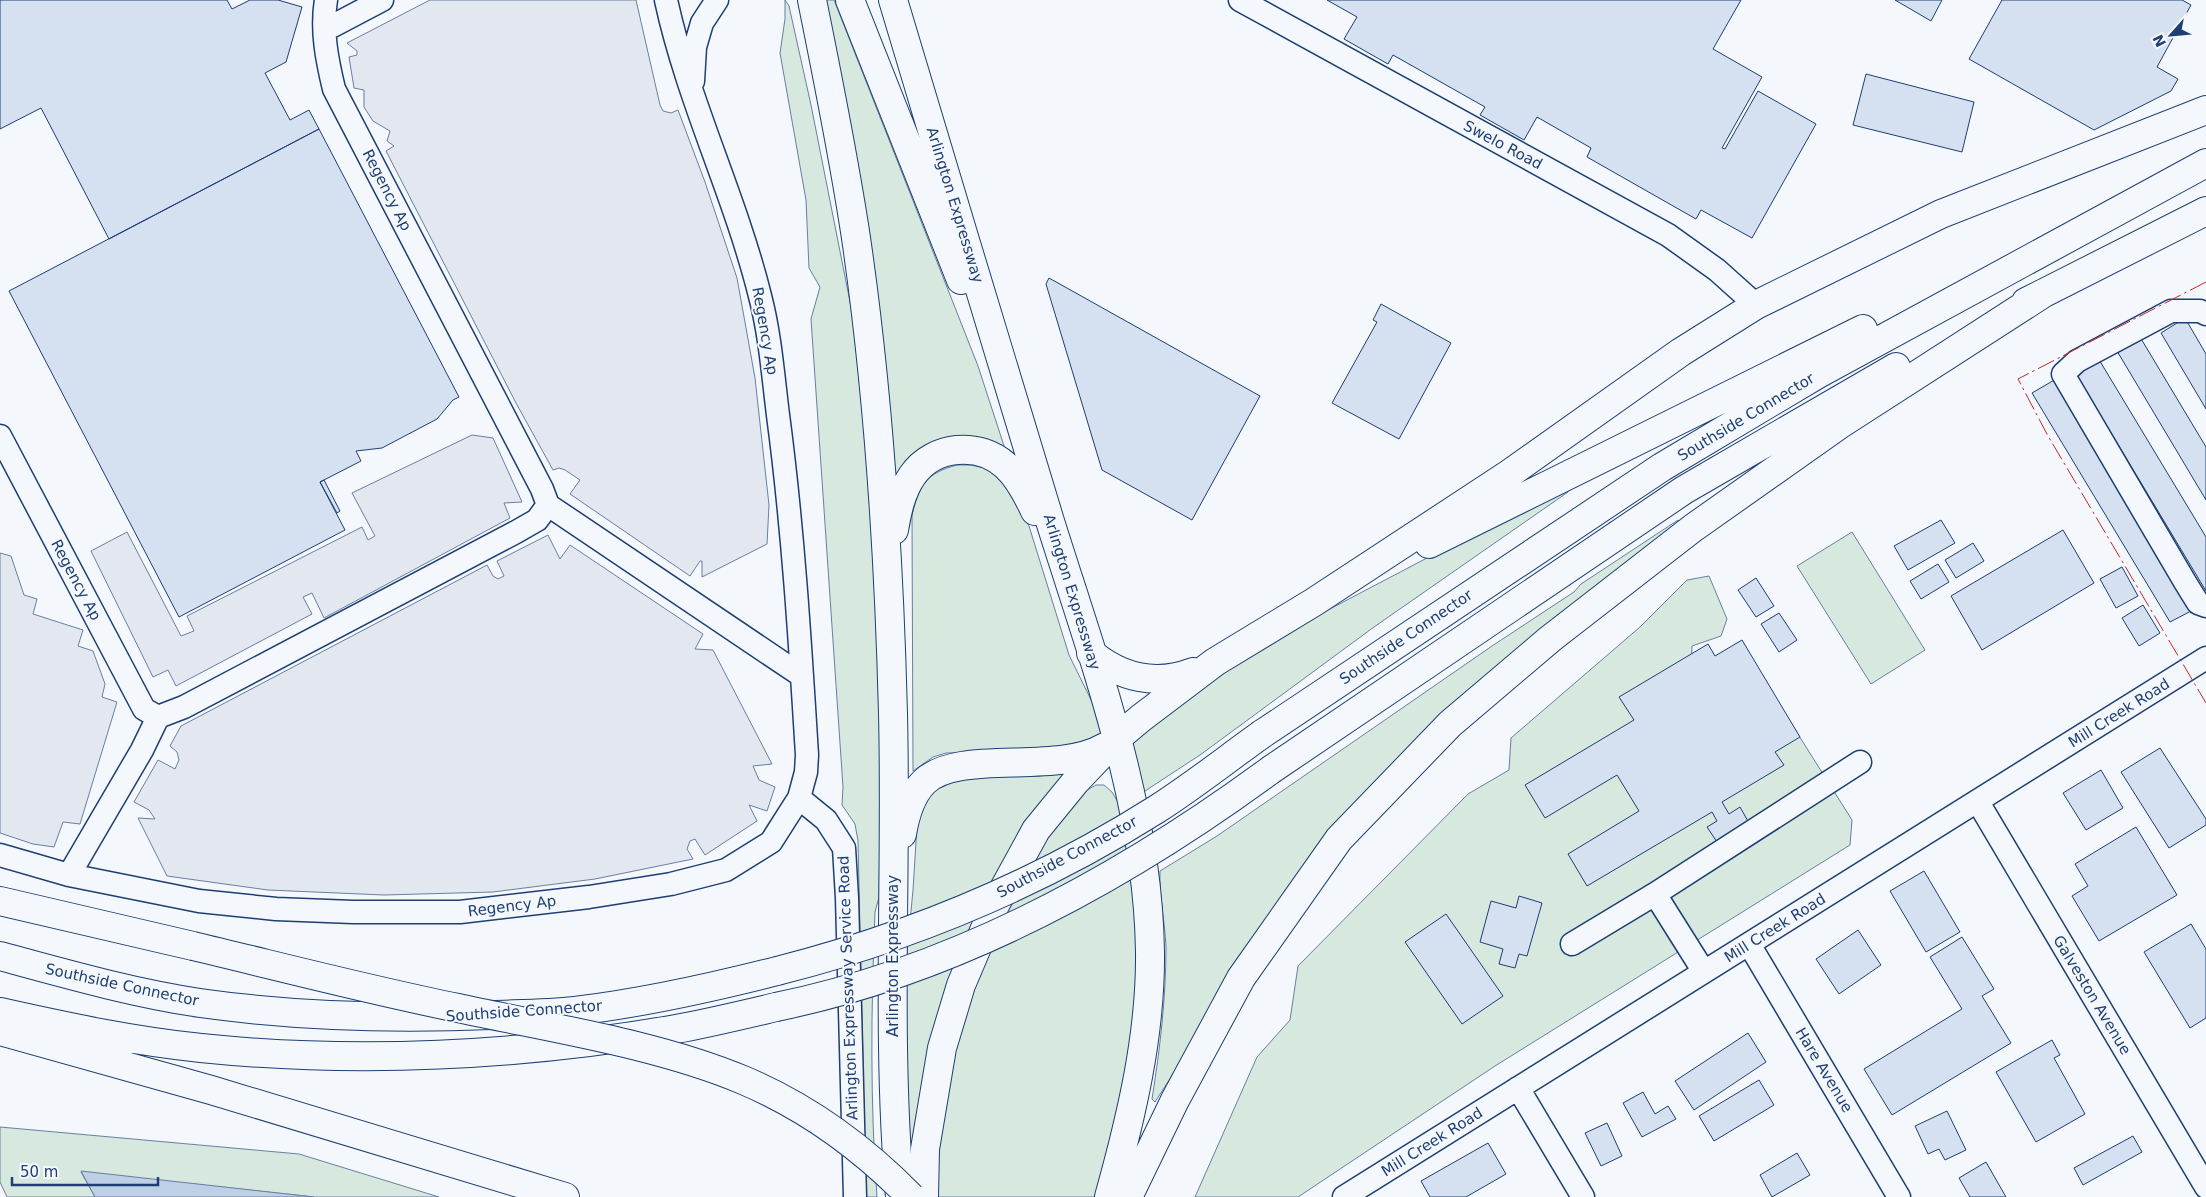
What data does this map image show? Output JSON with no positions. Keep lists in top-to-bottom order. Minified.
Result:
{"streets":{"highway":["Arlington Expressway","Southside Connector"],"street":["Swelo Road","Regency Ap","Mill Creek Road","Arlington Expressway Service Road","Galveston Avenue","Hare Avenue"]},"crossings":[["Regency Ap","Arlington Expressway Service Road"],["Mill Creek Road","Galveston Avenue"],["Mill Creek Road","Hare Avenue"]],"scale_bar":"50 m","north":"bottom left"}
